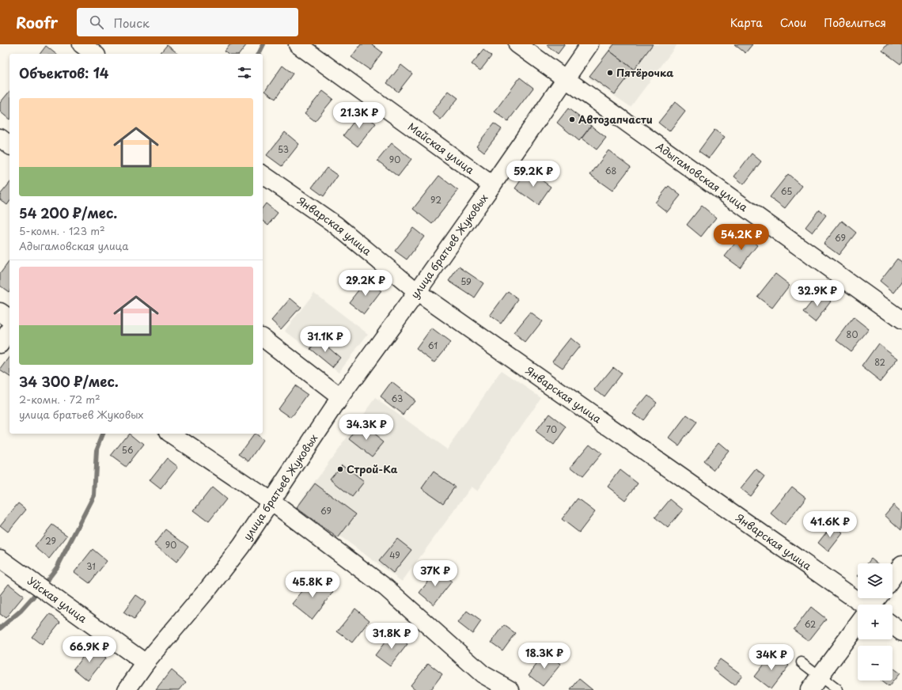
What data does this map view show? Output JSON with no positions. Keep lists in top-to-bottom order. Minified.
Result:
{"streets":{"street":["Майская улица","Адыгамовская улица","Январская улица","улица братьев Жуковых","Уйская улица"]},"crossings":[["Майская улица","улица братьев Жуковых"],["Адыгамовская улица","улица братьев Жуковых"],["Январская улица","улица братьев Жуковых"],["улица братьев Жуковых","Уйская улица"]],"places":["Пятёрочка","Автозапчасти","Строй-Ка"],"house_numbers":["53","90","68","65","92","69","59","80","61","82","63","70","56","69","29","90","49","31","62"],"page":{"header":"Roofr","search":"Поиск","nav":["Карта","Слои","Поделиться"],"heading":"Объектов: 14","list":[{"name":"54 200 ₽/мес.","note":"5-комн. · 123 m² · Адыгамовская улица"},{"name":"34 300 ₽/мес.","note":"2-комн. · 72 m² · улица братьев Жуковых"}],"price":["21.3K ₽","59.2K ₽","54.2K ₽","29.2K ₽","32.9K ₽","31.1K ₽","34.3K ₽","41.6K ₽","37K ₽","45.8K ₽","31.8K ₽","66.9K ₽","18.3K ₽","34K ₽"],"map_buttons":["+","−"]}}
